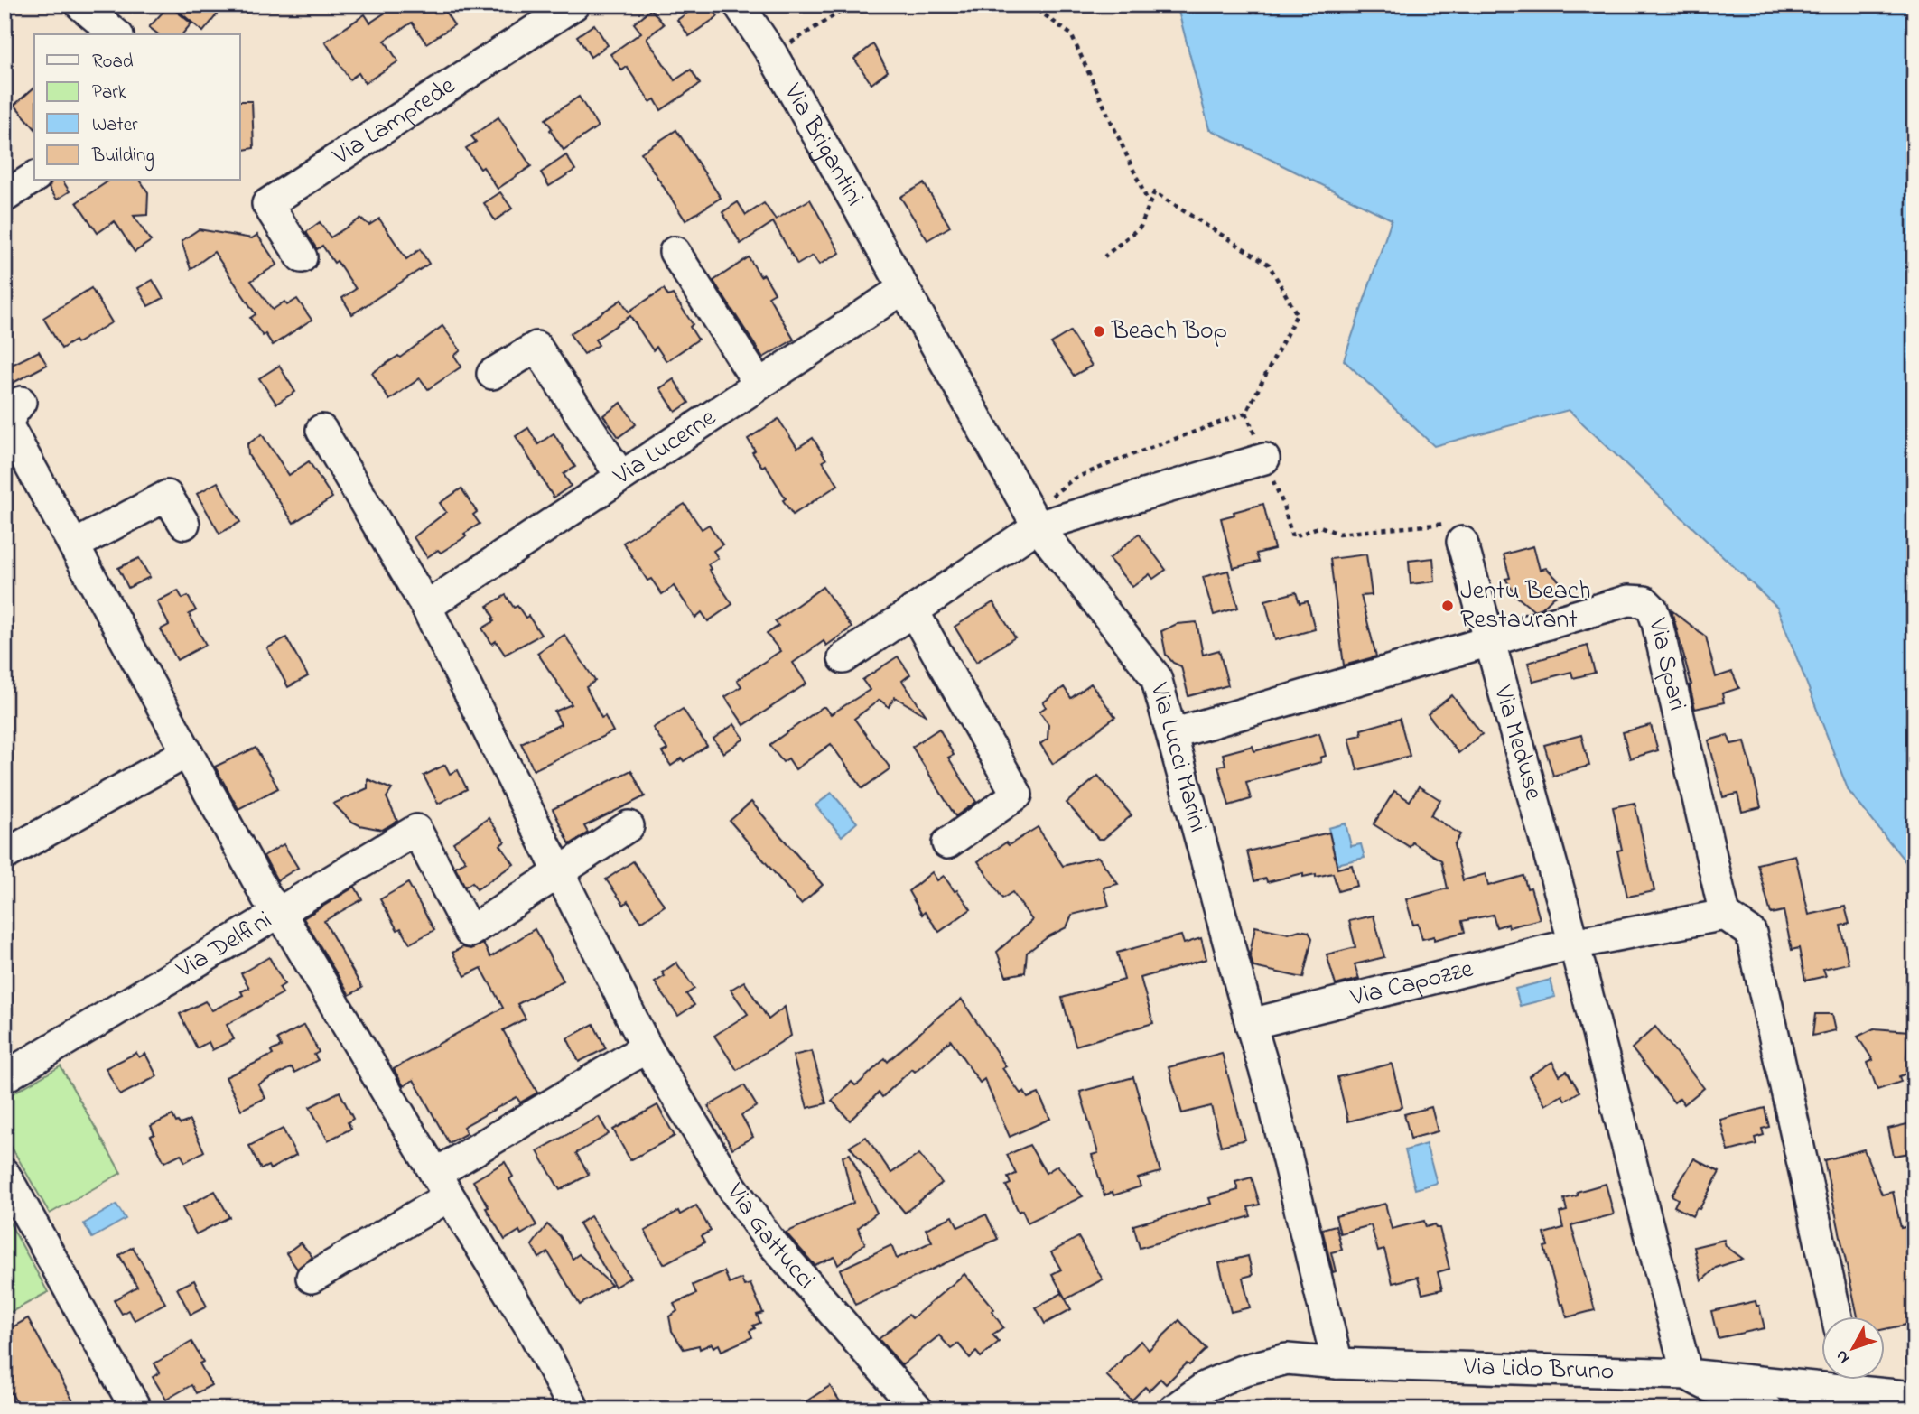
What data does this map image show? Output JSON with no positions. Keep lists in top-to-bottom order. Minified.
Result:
{"streets":{"street":["Via Lamprede","Via Brigantini","Via Lucerne","Via Spari","Via Meduse","Via Lucci Marini","Via Delfini","Via Capozze","Via Gattucci","Via Lido Bruno"]},"crossings":[["Via Brigantini","Via Lucerne"],["Via Brigantini","Via Lucci Marini"],["Via Lucerne","Via Lucci Marini"],["Via Lucerne","Via Gattucci"],["Via Spari","Via Meduse"],["Via Spari","Via Lucci Marini"],["Via Spari","Via Capozze"],["Via Meduse","Via Capozze"],["Via Meduse","Via Lido Bruno"],["Via Lucci Marini","Via Capozze"],["Via Lucci Marini","Via Lido Bruno"]],"places":["Beach Bop","Jentu Beach Restaurant"],"legend":["Road","Park","Water","Building"],"north":"bottom left"}
